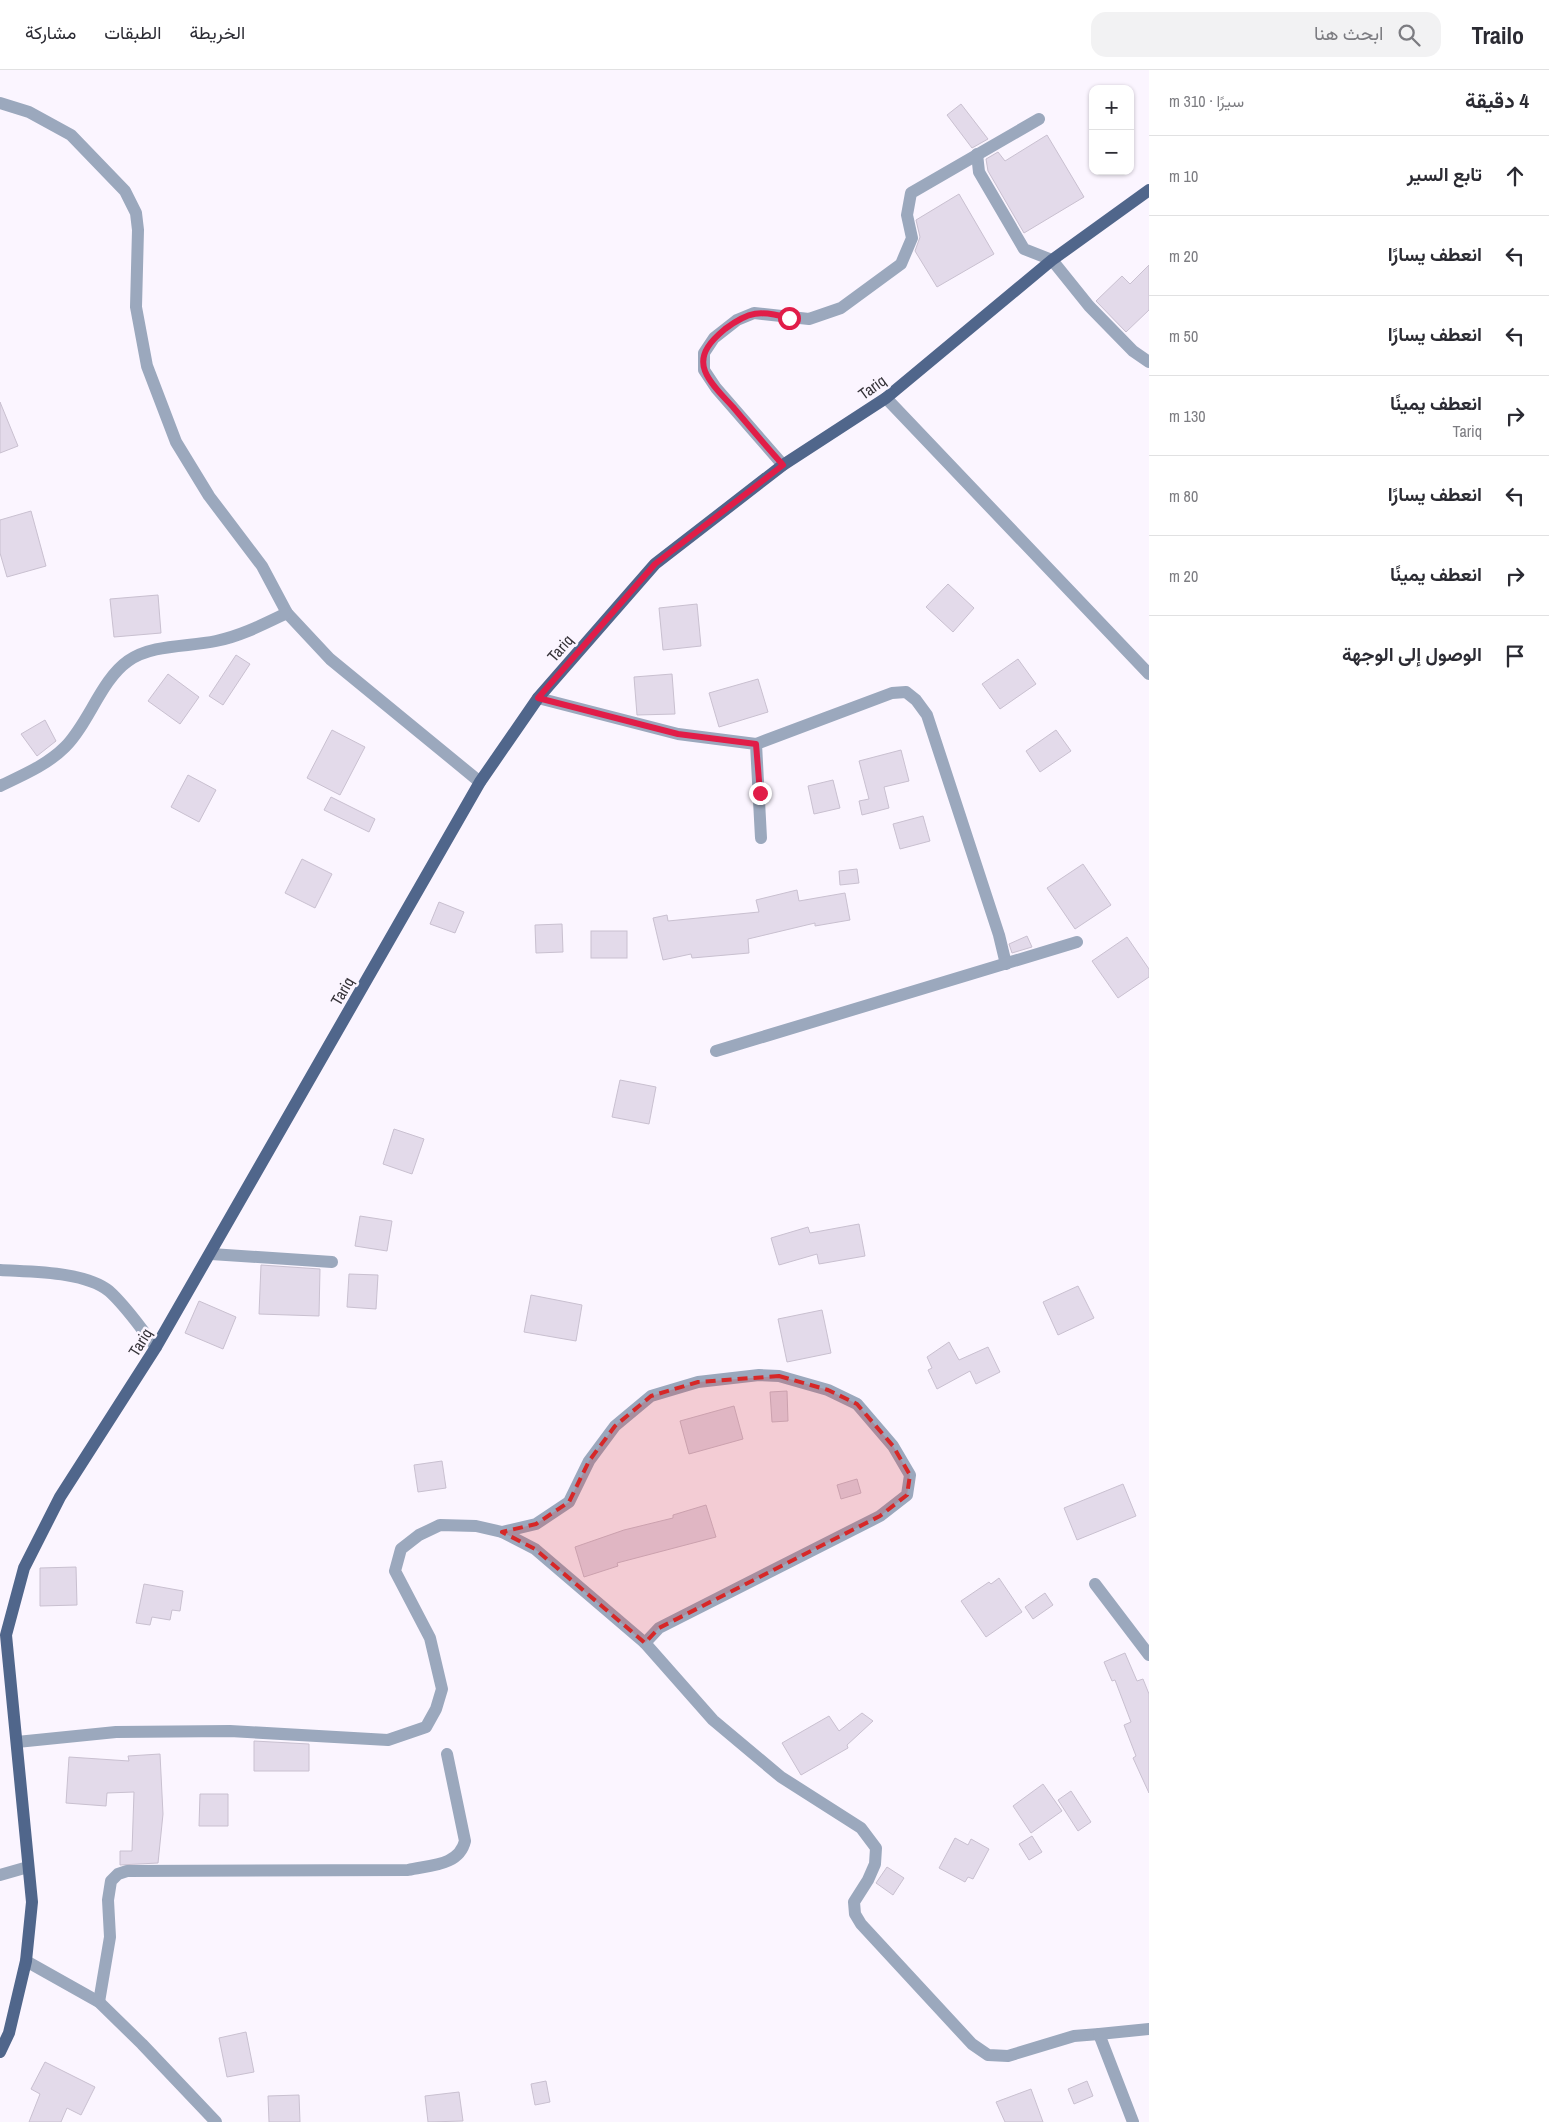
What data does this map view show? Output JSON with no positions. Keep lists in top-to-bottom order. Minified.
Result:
{"streets":{"main road":["Tariq"]},"page":{"header":"Trailo","search":"ابحث هنا","nav":["الخريطة","الطبقات","مشاركة"],"heading":["4 دقيقة","سيرًا · 310 m"],"map_buttons":["+","−"],"list":[["تابع السير","10 m"],["انعطف يسارًا","20 m"],["انعطف يسارًا","50 m"],["انعطف يمينًا","Tariq","130 m"],["انعطف يسارًا","80 m"],["انعطف يمينًا","20 m"],"الوصول إلى الوجهة"]}}
